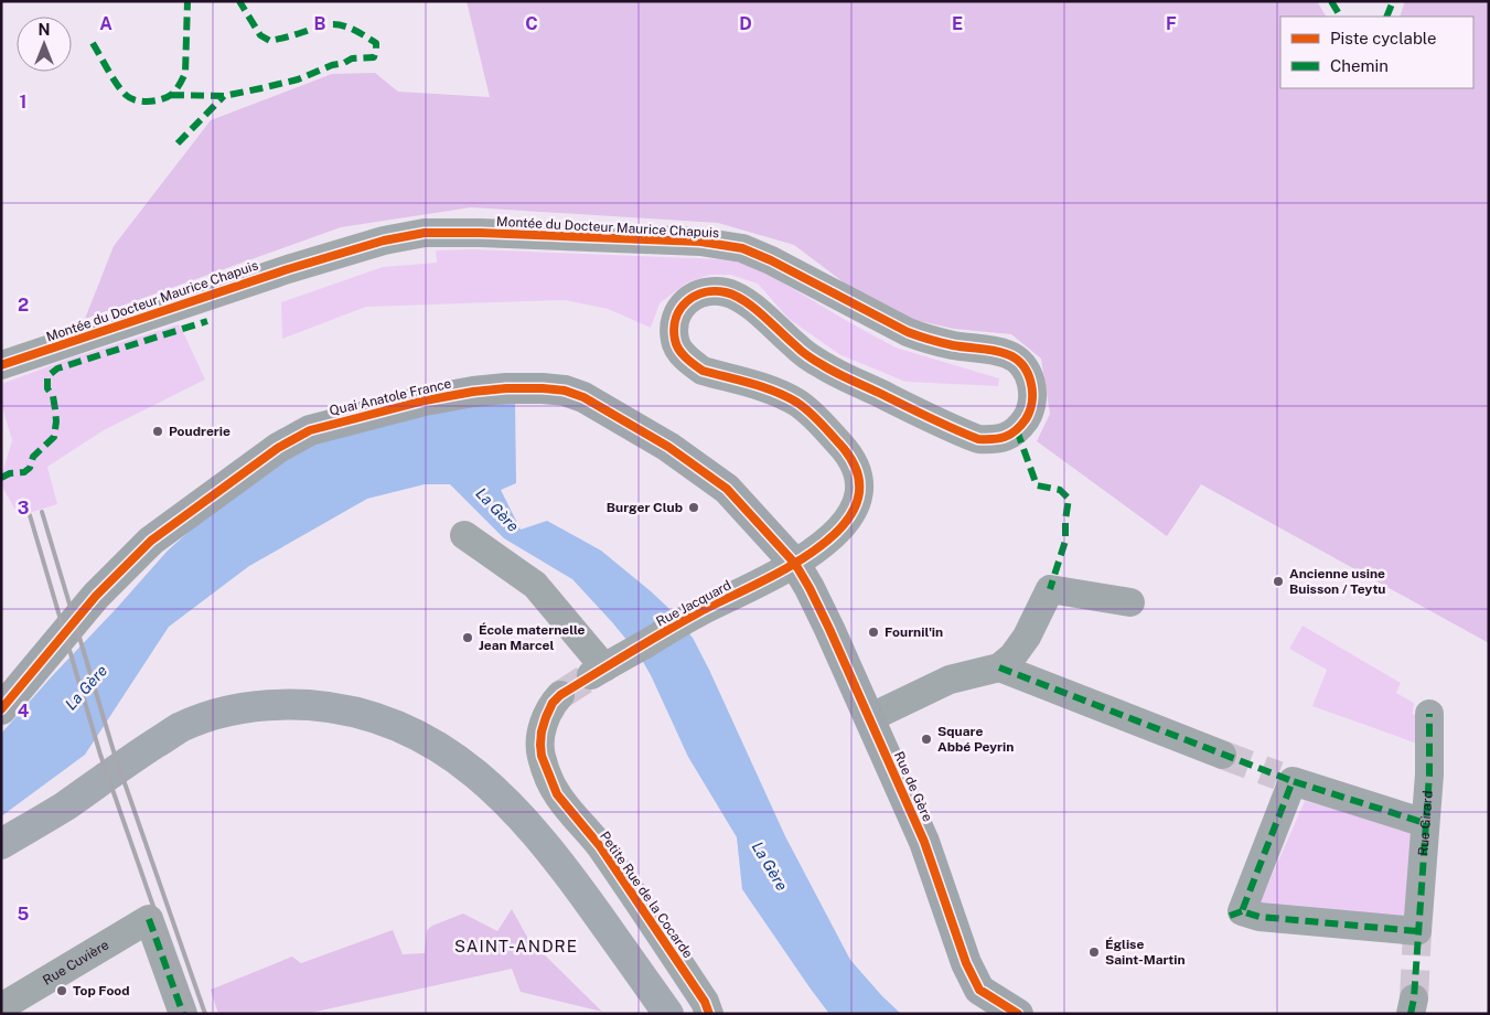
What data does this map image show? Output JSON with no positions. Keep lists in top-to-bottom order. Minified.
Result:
{"streets":{"main road":["Quai Anatole France","Rue de Gère"],"street":["Montée du Docteur Maurice Chapuis","Rue Jacquard","Rue Girard","Petite Rue de la Cocarde","Rue Cuvière"]},"crossings":[["Montée du Docteur Maurice Chapuis","Quai Anatole France"],["Montée du Docteur Maurice Chapuis","Rue Jacquard"],["Montée du Docteur Maurice Chapuis","Rue de Gère"],["Quai Anatole France","Rue Jacquard"],["Quai Anatole France","Rue de Gère"],["Rue Jacquard","Rue de Gère"]],"districts":["SAINT-ANDRE"],"water":["La Gère"],"places":["Poudrerie","Burger Club","Ancienne usine Buisson / Teytu","Fournil'in","École maternelle Jean Marcel","Square Abbé Peyrin","Église Saint-Martin","Top Food"],"legend":["Piste cyclable","Chemin"],"north":"top","grid":{"columns":["A","B","C","D","E","F"],"rows":["1","2","3","4","5"]}}
